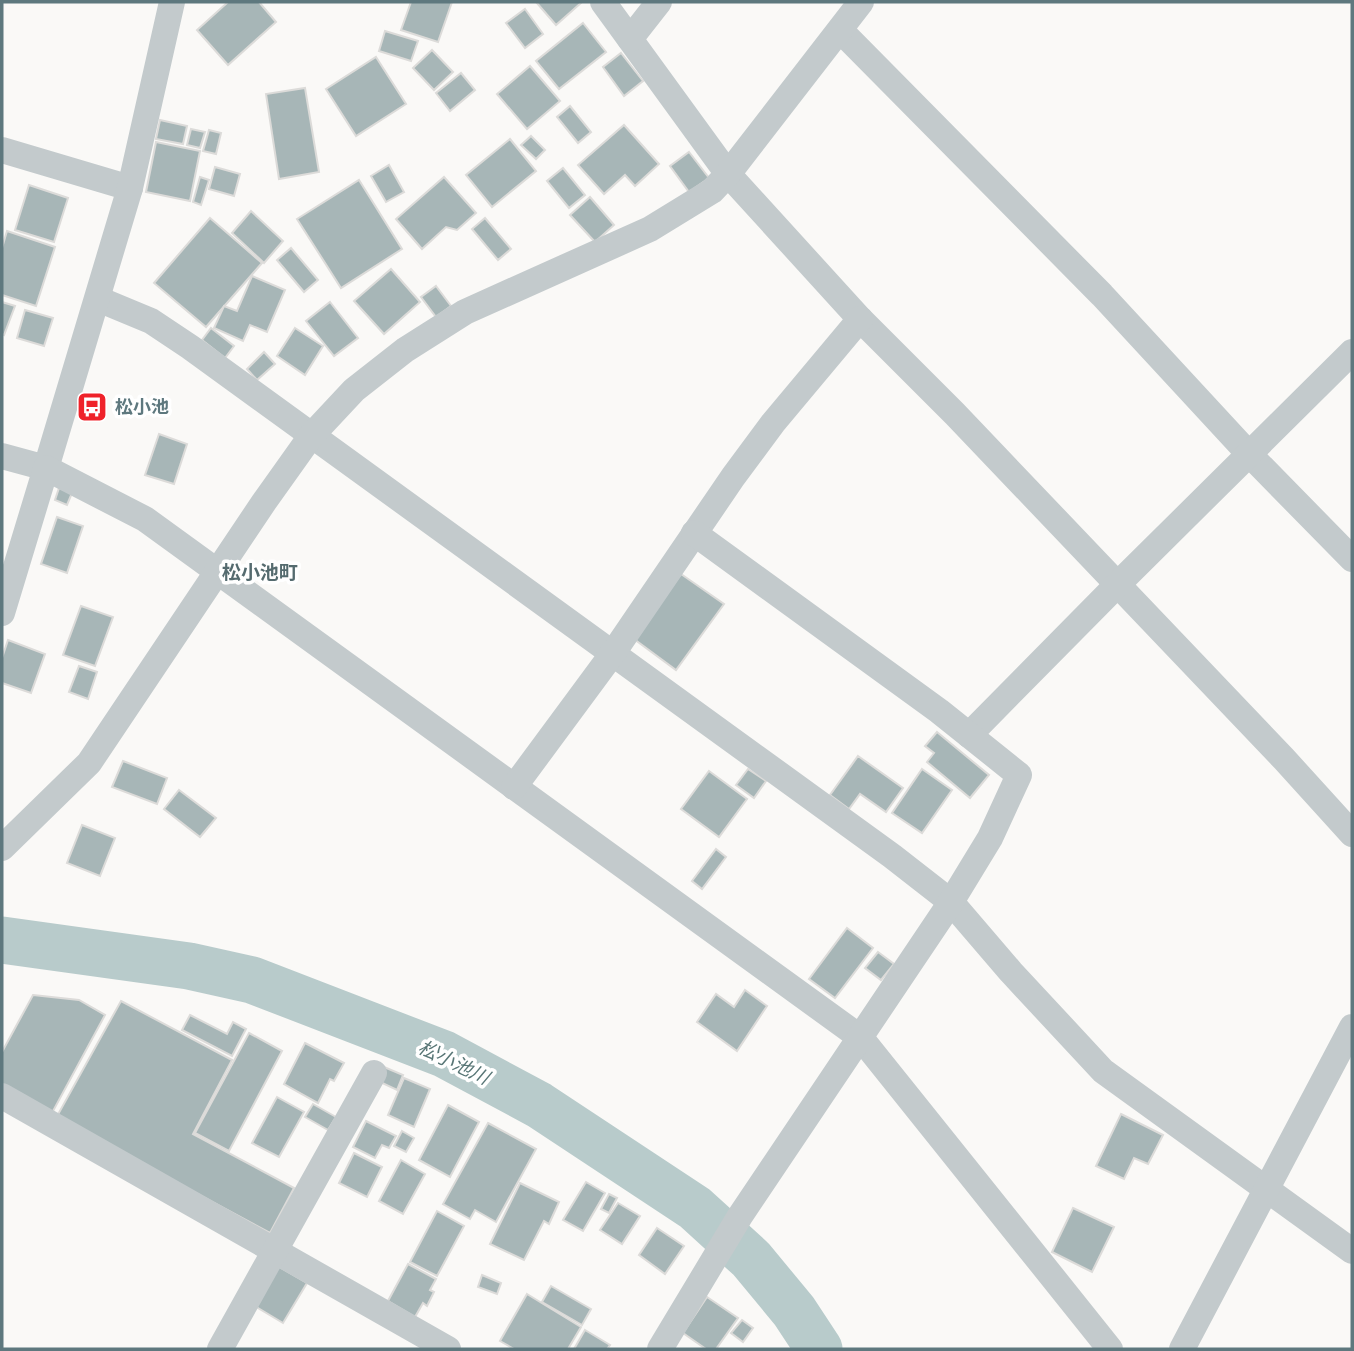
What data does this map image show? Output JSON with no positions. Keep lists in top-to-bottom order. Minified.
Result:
{"districts":["松小池町"],"water":["松小池川"],"places":{"bus stop":["松小池"]}}
